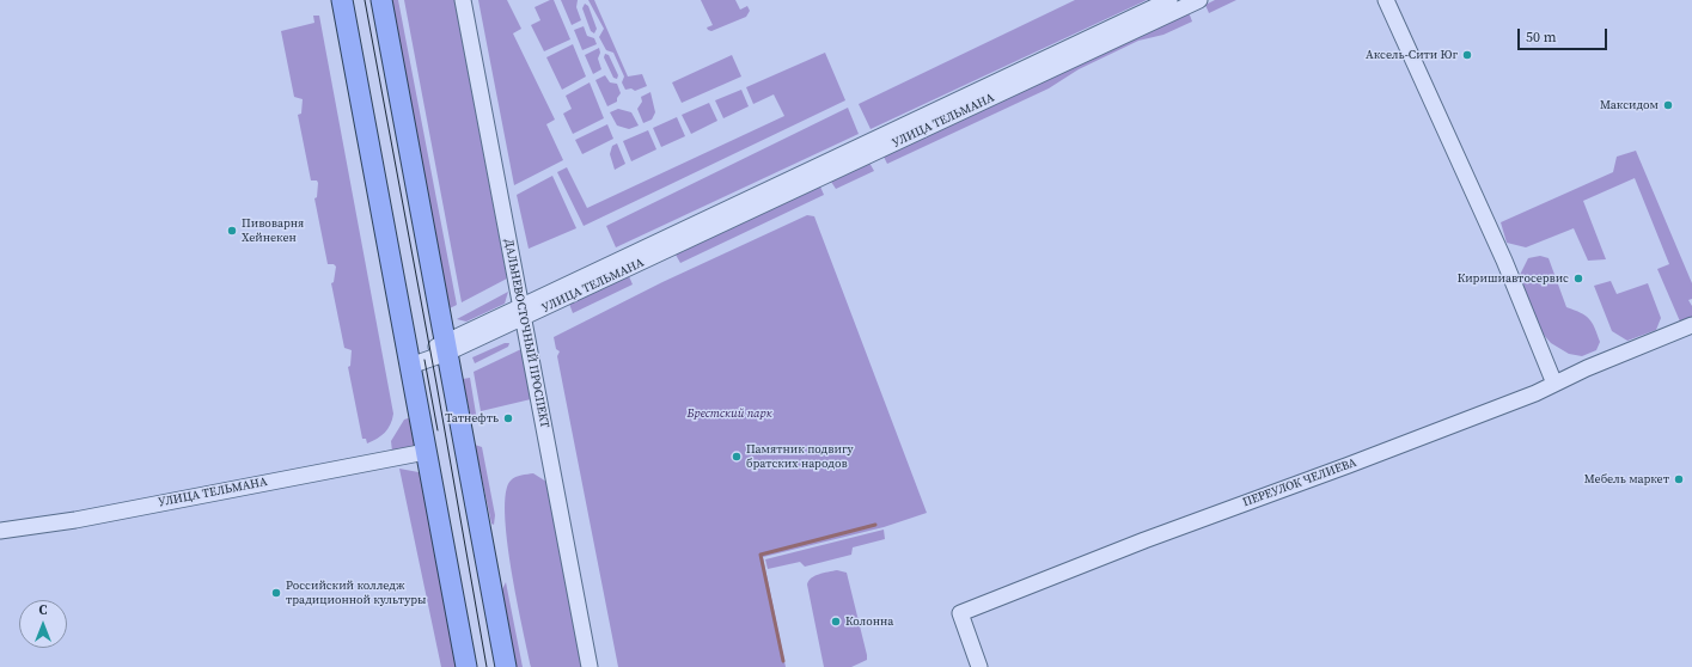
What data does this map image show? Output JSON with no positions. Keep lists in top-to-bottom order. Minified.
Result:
{"streets":{"street":["УЛИЦА ТЕЛЬМАНА","ДАЛЬНЕВОСТОЧНЫЙ ПРОСПЕКТ","ПЕРЕУЛОК ЧЕЛИЕВА"]},"crossings":[["УЛИЦА ТЕЛЬМАНА","ДАЛЬНЕВОСТОЧНЫЙ ПРОСПЕКТ"]],"parks":["Брестский парк"],"places":["Аксель-Сити Юг","Максидом","Пивоварня Хейнекен","Киришиавтосервис","Татнефть","Памятник подвигу братских народов","Мебель маркет","Российский колледж традиционной культуры","Колонна"],"scale_bar":"50 m","north":"top"}
